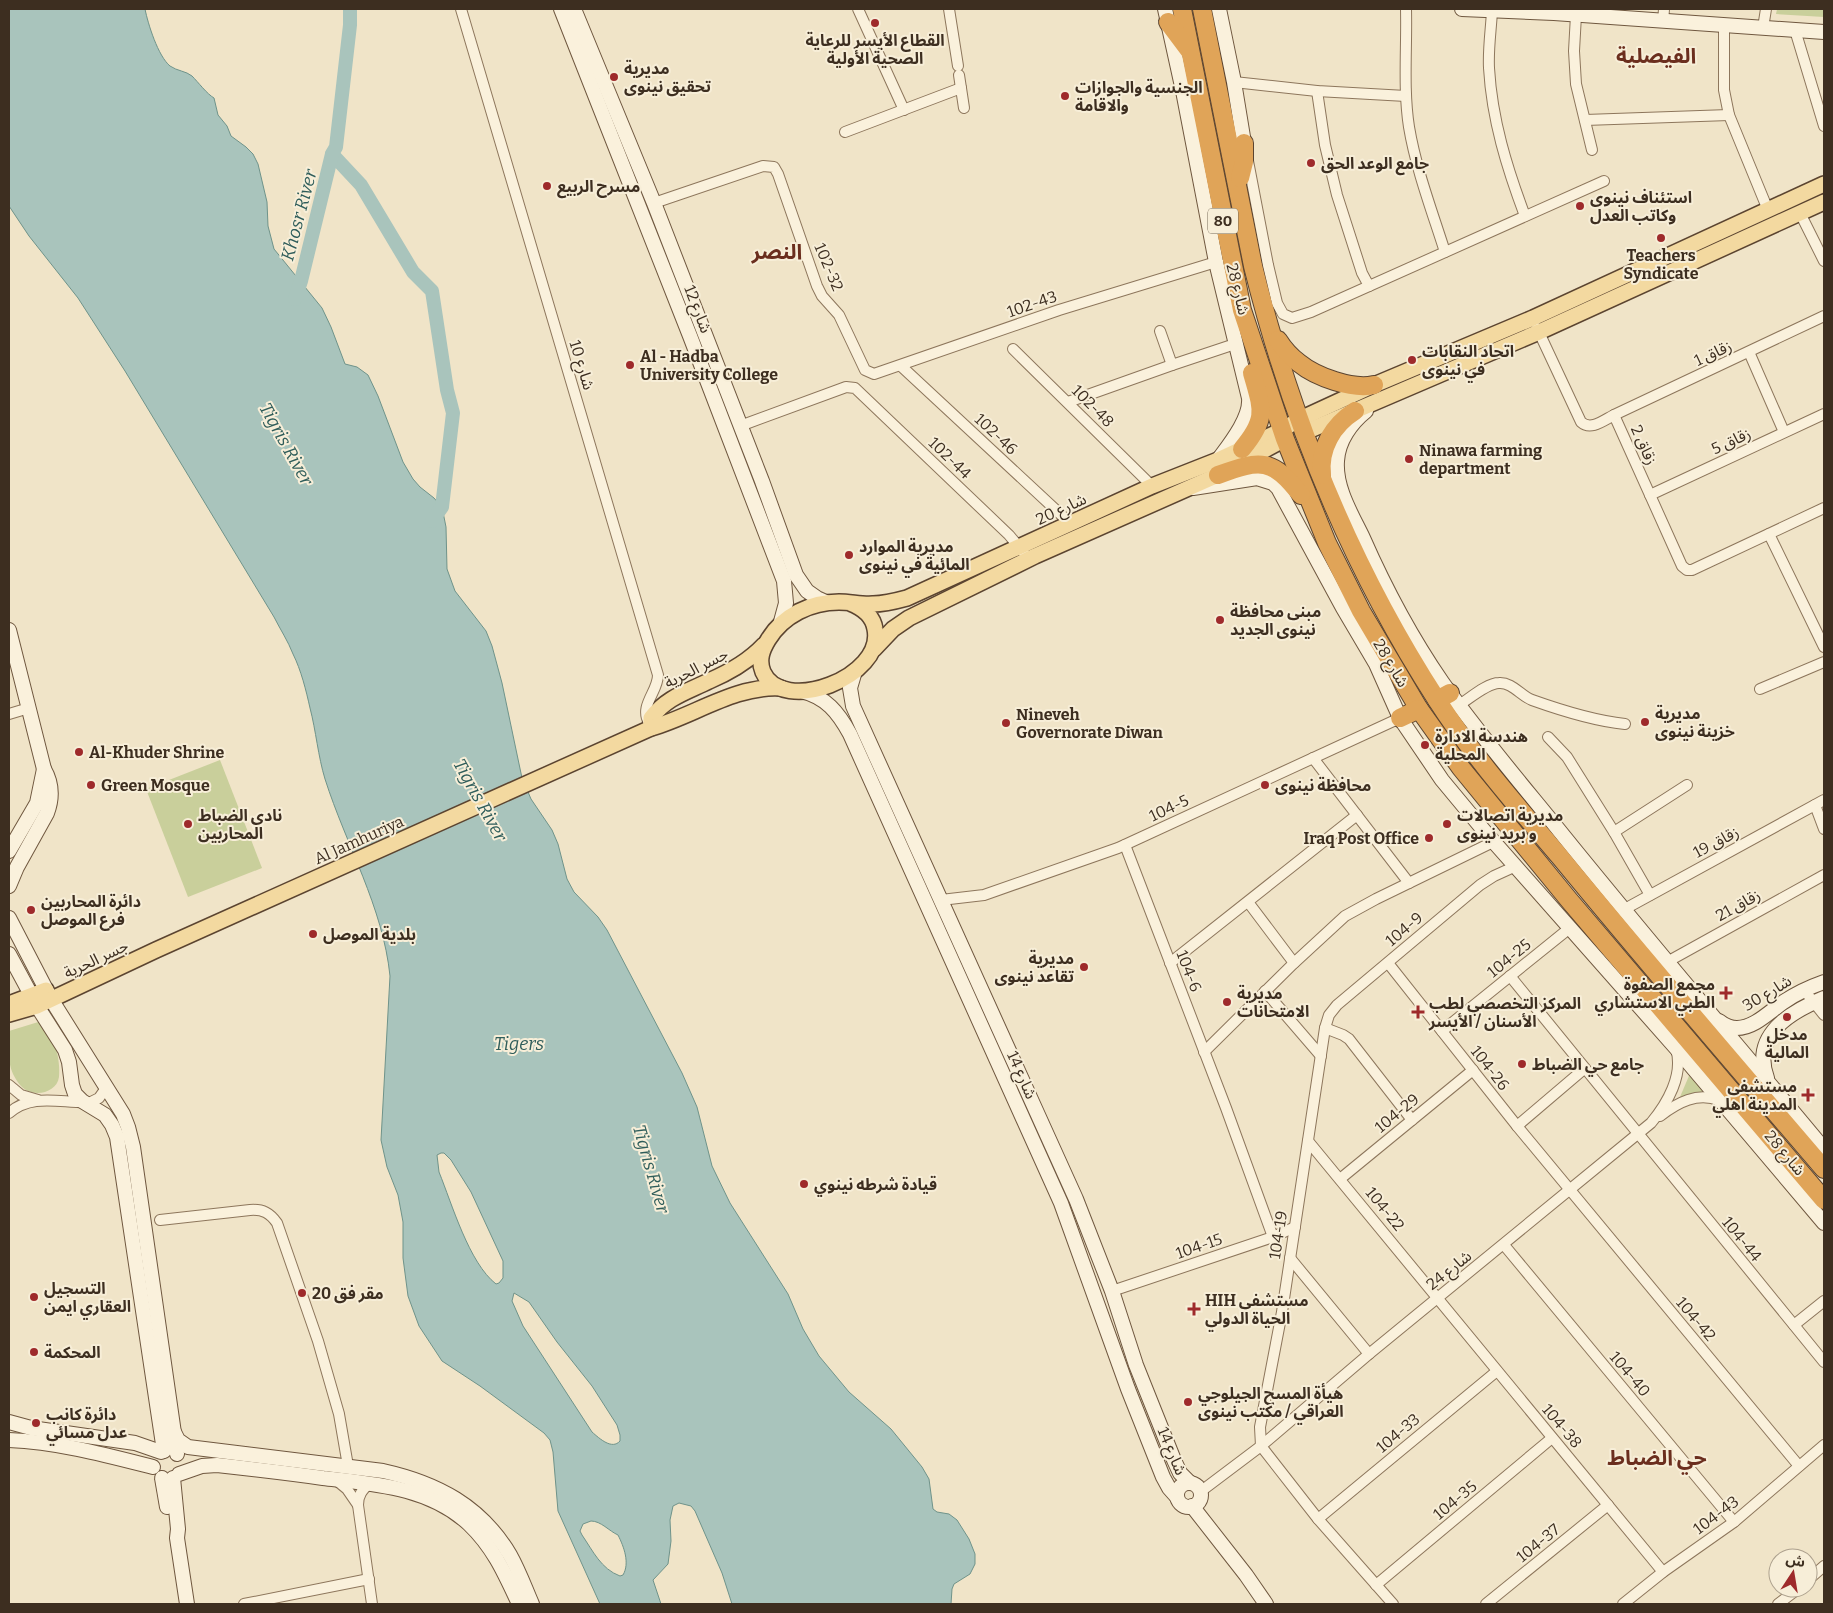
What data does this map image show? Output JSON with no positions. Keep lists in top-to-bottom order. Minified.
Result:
{"streets":{"highway":["80","شارع 28"],"main road":["شارع 20","جسر الحرية","Al Jamhuriya"],"street":["102-32","102-43","شارع 12","زقاق 1","شارع 10","102-48","102-46","زقاق 5","زقاق 2","102-44","104-5","زقاق 19","زقاق 21","104-9","104-25","104-6","شارع 30","104-26","شارع 14","104-29","104-22","104-19","104-44","104-15","شارع 24","104-42","104-40","104-38","104-33","104-35","104-43","104-37"]},"crossings":[["102-32","102-43"],["102-32","شارع 12"],["شارع 28","شارع 20"],["شارع 28","زقاق 21"],["102-43","102-46"],["شارع 12","102-44"],["شارع 12","شارع 20"],["شارع 12","جسر الحرية"],["شارع 12","شارع 14"],["زقاق 1","زقاق 2"],["شارع 10","جسر الحرية"],["شارع 10","Al Jamhuriya"],["102-48","شارع 20"],["102-46","شارع 20"],["زقاق 5","زقاق 2"],["102-44","شارع 20"],["شارع 20","جسر الحرية"],["شارع 20","شارع 14"],["جسر الحرية","Al Jamhuriya"],["جسر الحرية","شارع 14"],["104-5","104-6"],["104-5","شارع 14"],["104-9","104-26"],["104-9","104-19"],["104-25","104-26"],["104-25","104-44"],["104-6","104-15"],["104-26","104-29"],["104-26","شارع 24"],["104-26","104-42"],["شارع 14","104-15"],["شارع 14","شارع 24"],["104-29","104-22"],["104-22","104-19"],["104-22","شارع 24"],["104-22","104-38"],["104-19","104-15"],["104-19","شارع 24"],["104-44","شارع 24"],["شارع 24","104-42"],["شارع 24","104-40"],["شارع 24","104-38"],["104-42","104-43"],["104-40","104-43"],["104-38","104-33"],["104-38","104-35"],["104-38","104-43"],["104-38","104-37"]],"districts":["الفيصلية","النصر","حي الضباط"],"water":["Khosr River","Tigris River","Tigers"],"places":{"other":["القطاع الأيسر للرعاية الصحية الأولية","مديرية تحقيق نينوى","الجنسية والجوازات والاقامة","جامع الوعد الحق","مسرح الربيع","استئناف نينوى وكاتب العدل","Teachers Syndicate","اتحاد النقابات في نينوى","Al - Hadba University College","Ninawa farming department","مديرية الموارد المائية في نينوى","مبنى محافظة نينوى الجديد","مديرية خزينة نينوى","Nineveh Governorate Diwan","هندسة الادارة المحلية","Al-Khuder Shrine","Green Mosque","محافظة نينوى","نادي الضباط المحاربين","مديرية اتصالات و بريد نينوى","Iraq Post Office","دائرة المحاربين فرع الموصل","بلدية الموصل","مديرية تقاعد نينوى","مديرية الامتحانات","مدخل المالية","جامع حي الضباط","قيادة شرطه نينوي","مقر فق 20","التسجيل العقاري ايمن","المحكمة","هيأة المسح الجيلوجي العراقي / مكتب نينوى","دائرة كانب عدل مسائي"],"health":["مجمع الصفوة الطبي الاستشاري","المركز التخصصي لطب الأسنان / الأيسر","مستشفى المدينة اهلي","HIH مستشفى الحياة الدولي"]},"north":"top"}
